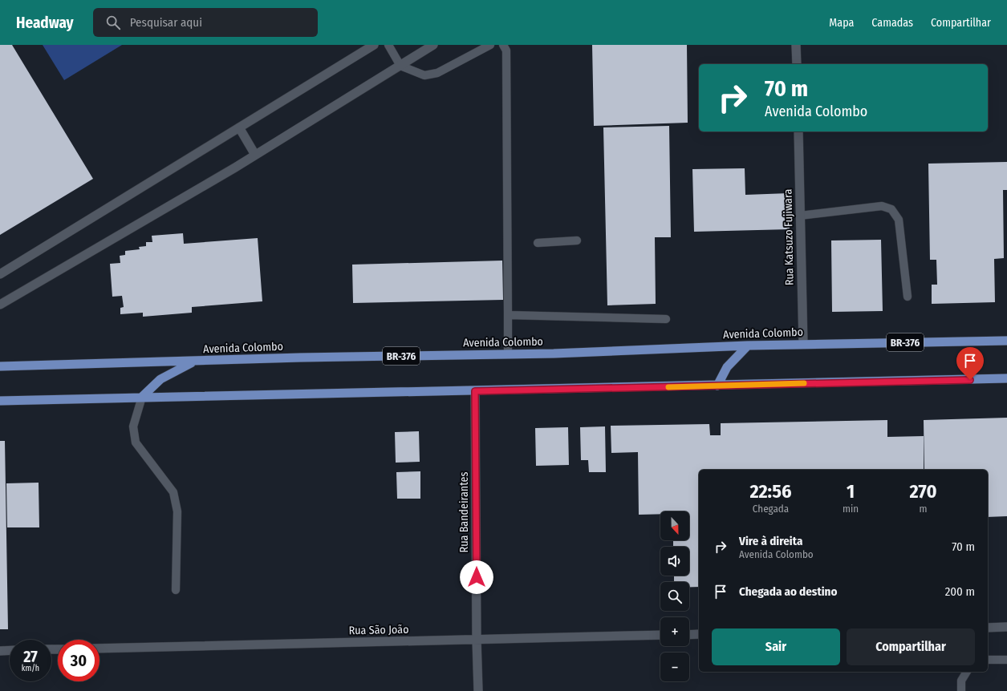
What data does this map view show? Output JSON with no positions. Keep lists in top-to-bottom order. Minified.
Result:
{"streets":{"main road":["Avenida Colombo","BR-376"],"street":["Rua Katsuzo Fujiwara","Rua Bandeirantes","Rua São João"]},"crossings":[["Rua Katsuzo Fujiwara","Avenida Colombo"],["Rua Bandeirantes","Rua São João"]],"north":"bottom","page":{"header":"Headway","search":"Pesquisar aqui","nav":["Mapa","Camadas","Compartilhar"],"turn":["70 m","Avenida Colombo"],"eta":["22:56","Chegada","1","min","270","m"],"map_buttons":["+","−"],"list":[{"name":"Vire à direita","note":"Avenida Colombo","value":"70 m"},{"name":"Chegada ao destino","value":"200 m"}],"buttons":["Sair","Compartilhar"],"speed":"27 km/h","limit":"30"}}
